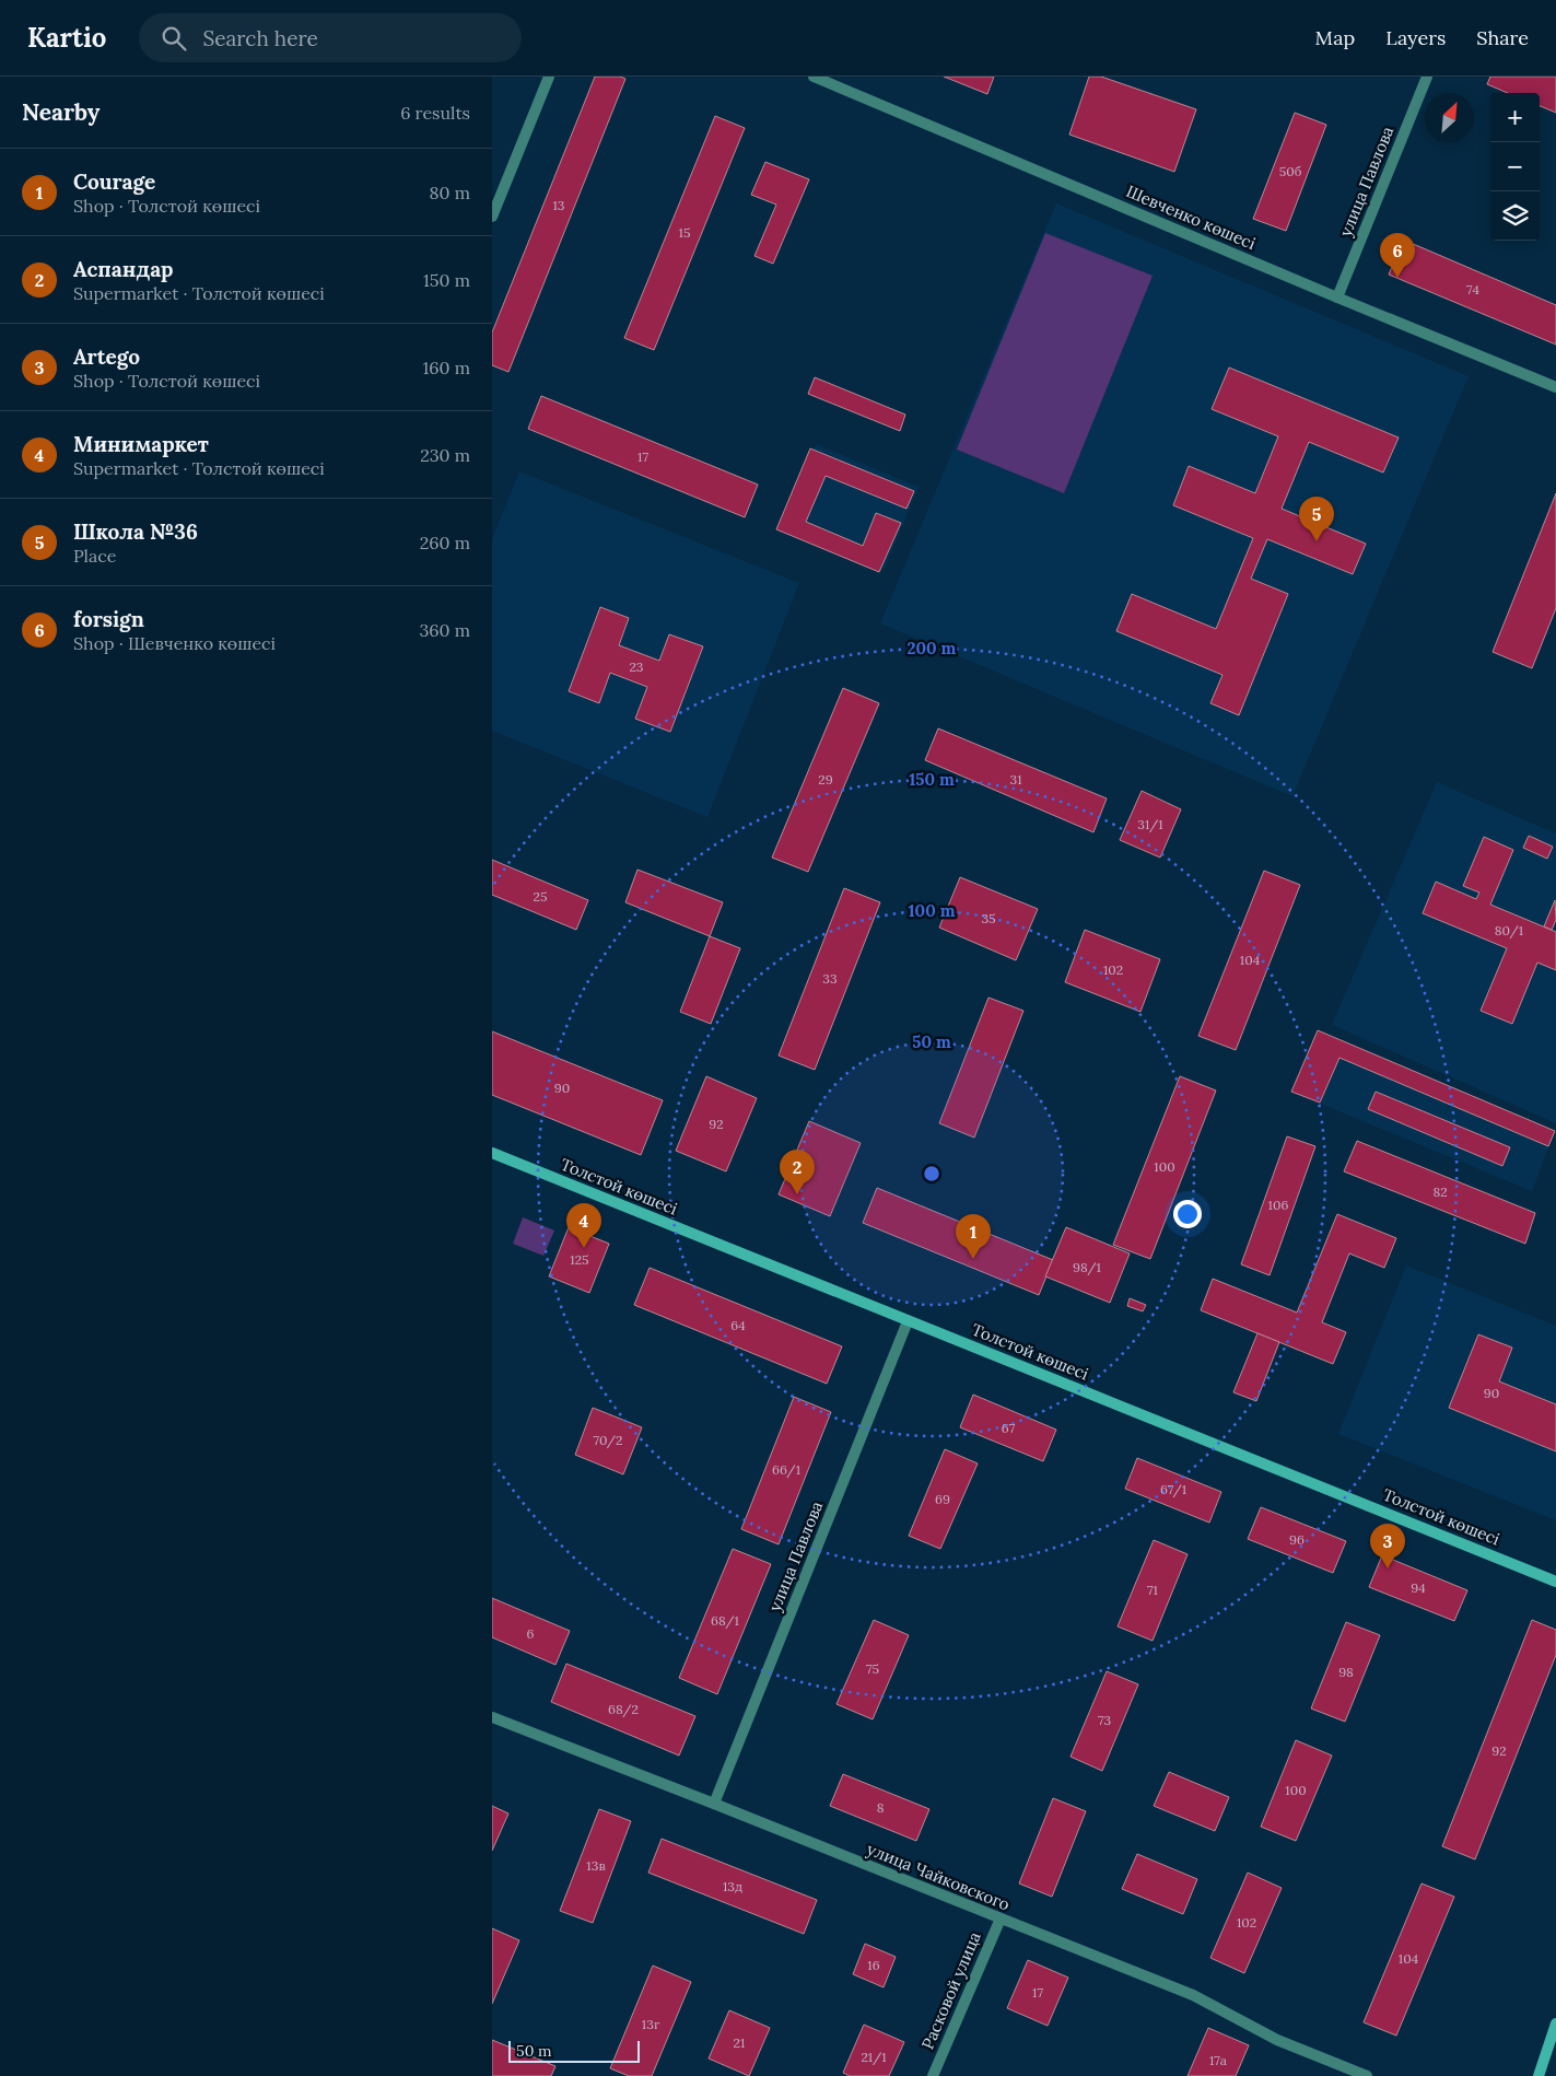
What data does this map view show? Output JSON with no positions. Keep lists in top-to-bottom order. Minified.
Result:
{"streets":{"main road":["Толстой көшесі"],"street":["улица Павлова","Шевченко көшесі","улица Чайковского","Расковой улица"]},"crossings":[["улица Павлова","Шевченко көшесі"],["улица Павлова","Толстой көшесі"],["улица Павлова","улица Чайковского"],["улица Чайковского","Расковой улица"]],"house_numbers":["50б","13","15","74","17","23","29","31","31/1","25","35","80/1","104","102","33","90","92","100","82","106","125","98/1","64","90","67","70/2","66/1","67/1","69","96","94","71","68/1","6","75","98","68/2","73","92","100","8","13в","13д","102","104","16","17","13г","21","21/1","17а"],"scale_bar":"50 m","north":"top right","page":{"header":"Kartio","search":"Search here","nav":["Map","Layers","Share"],"heading":["Nearby","6 results"],"map_buttons":["+","−"],"list":[{"mark":"1","name":"Courage","note":"Shop · Толстой көшесі","value":"80 m"},{"mark":"2","name":"Аспандар","note":"Supermarket · Толстой көшесі","value":"150 m"},{"mark":"3","name":"Artego","note":"Shop · Толстой көшесі","value":"160 m"},{"mark":"4","name":"Минимаркет","note":"Supermarket · Толстой көшесі","value":"230 m"},{"mark":"5","name":"Школа №36","note":"Place","value":"260 m"},{"mark":"6","name":"forsign","note":"Shop · Шевченко көшесі","value":"360 m"}],"pins":["6","5","2","4","1","3"],"scale":"50 m"},"rings":["200 m","150 m","100 m","50 m"]}
